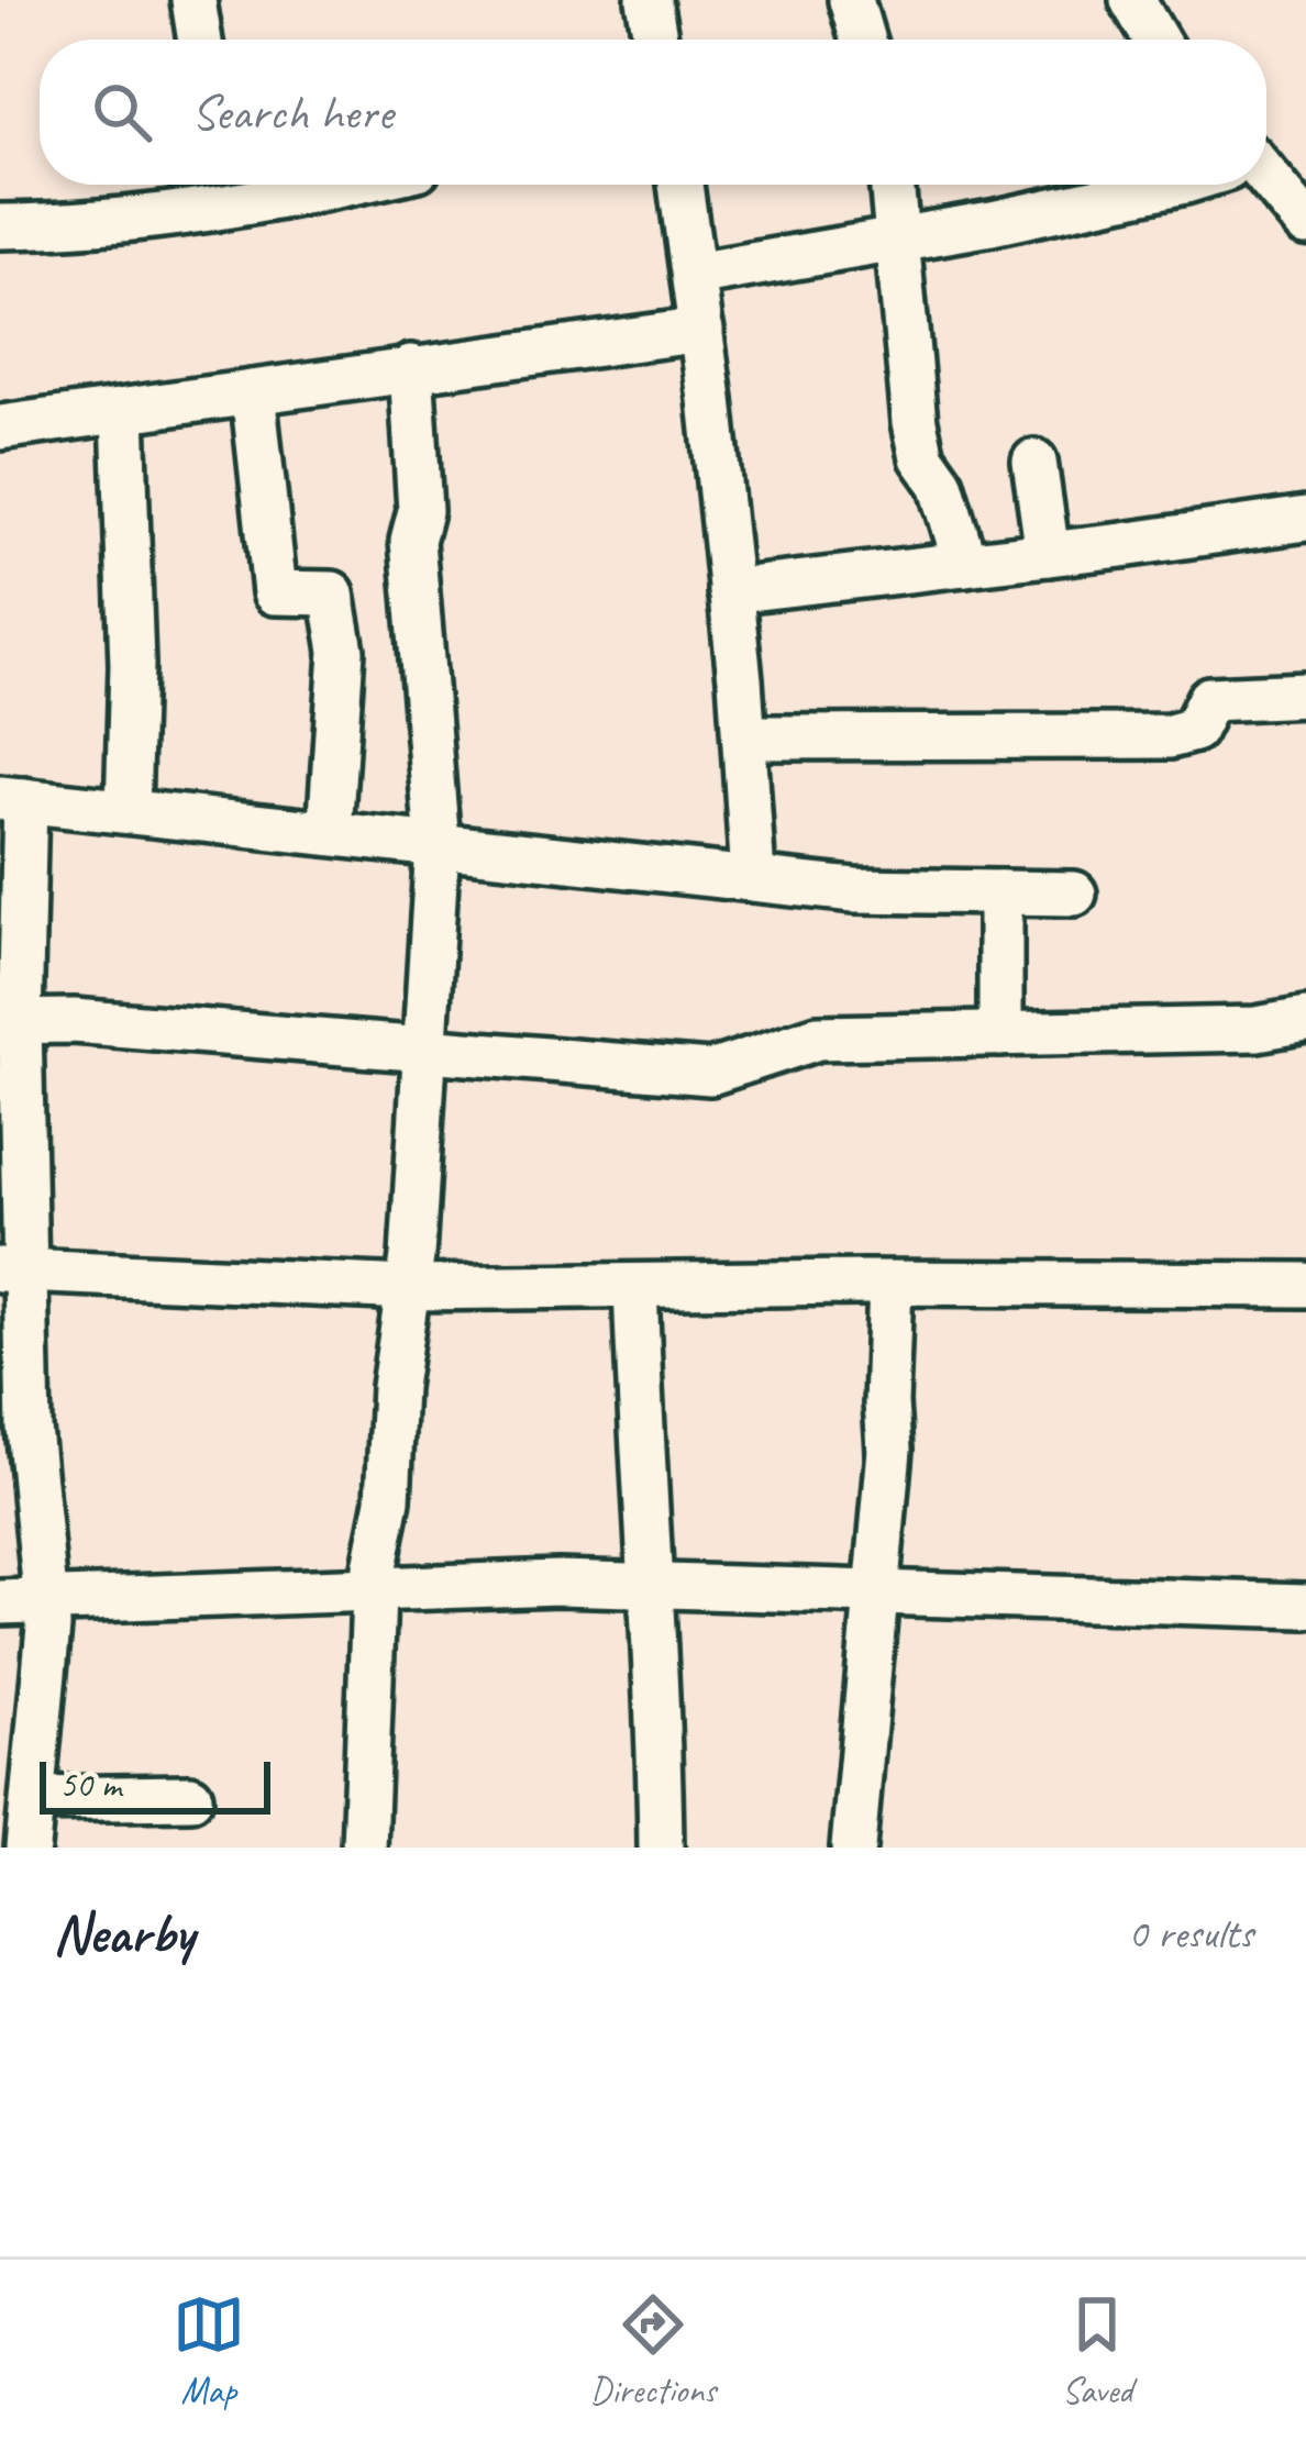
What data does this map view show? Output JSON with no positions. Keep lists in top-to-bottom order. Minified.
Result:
{"scale_bar":"50 m","page":{"search":"Search here","scale":"50 m","heading":["Nearby","0 results"],"nav":["Map","Directions","Saved"]}}
